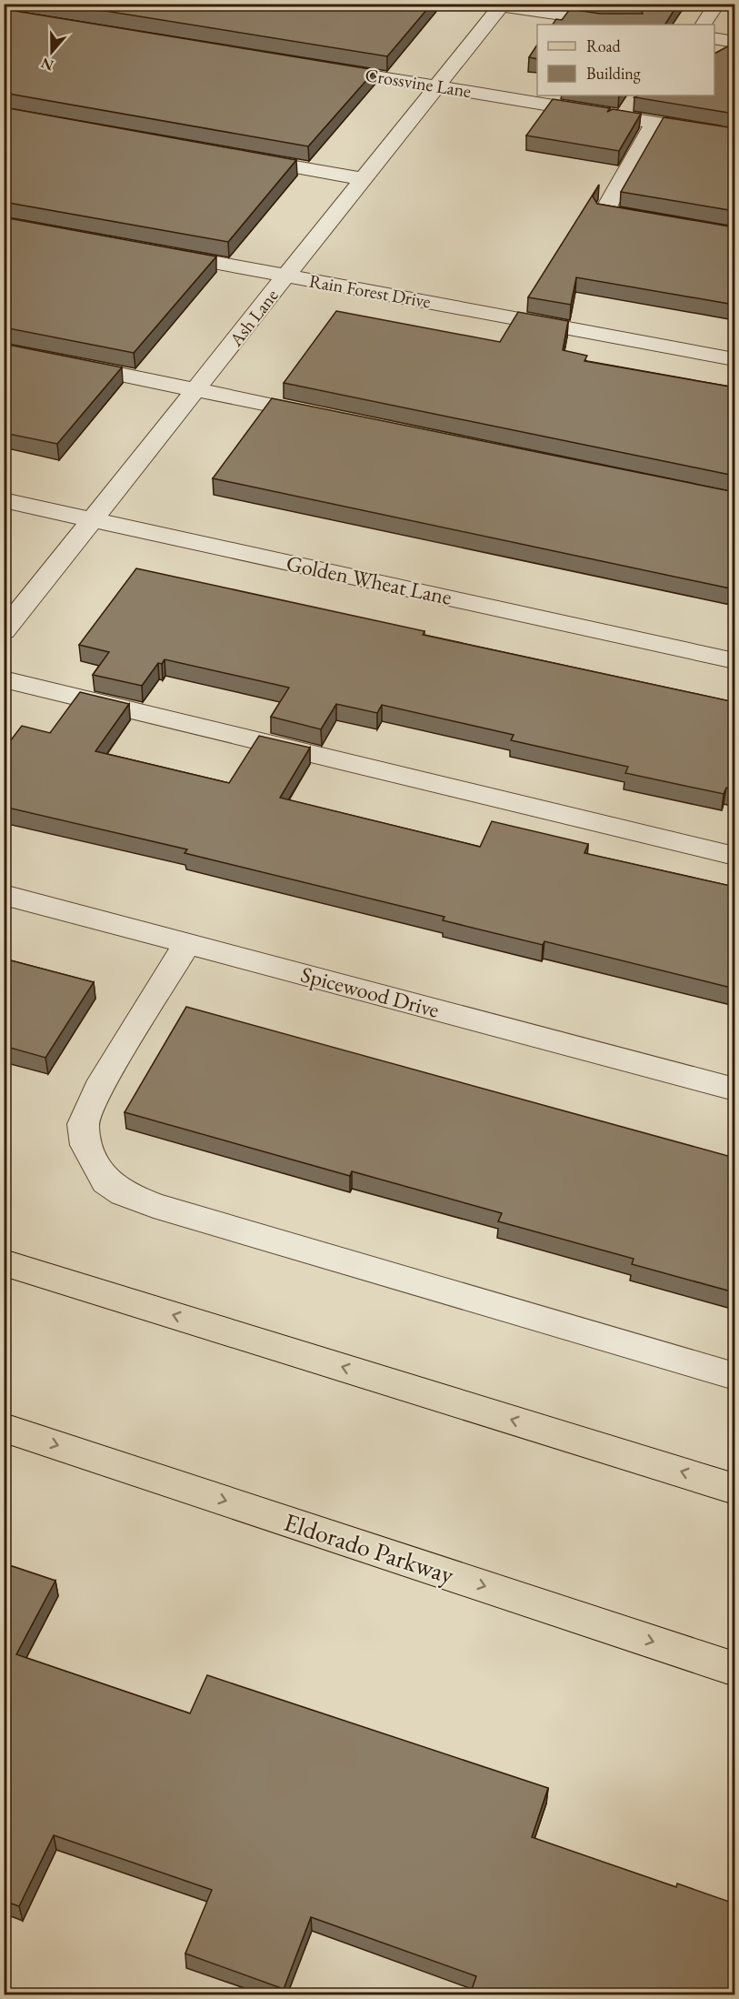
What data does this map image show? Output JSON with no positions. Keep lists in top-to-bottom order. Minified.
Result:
{"streets":{"main road":["Eldorado Parkway"],"street":["Crossvine Lane","Rain Forest Drive","Ash Lane","Golden Wheat Lane","Spicewood Drive"]},"crossings":[["Crossvine Lane","Ash Lane"],["Rain Forest Drive","Ash Lane"],["Ash Lane","Golden Wheat Lane"]],"legend":["Road","Building"],"north":"bottom"}
